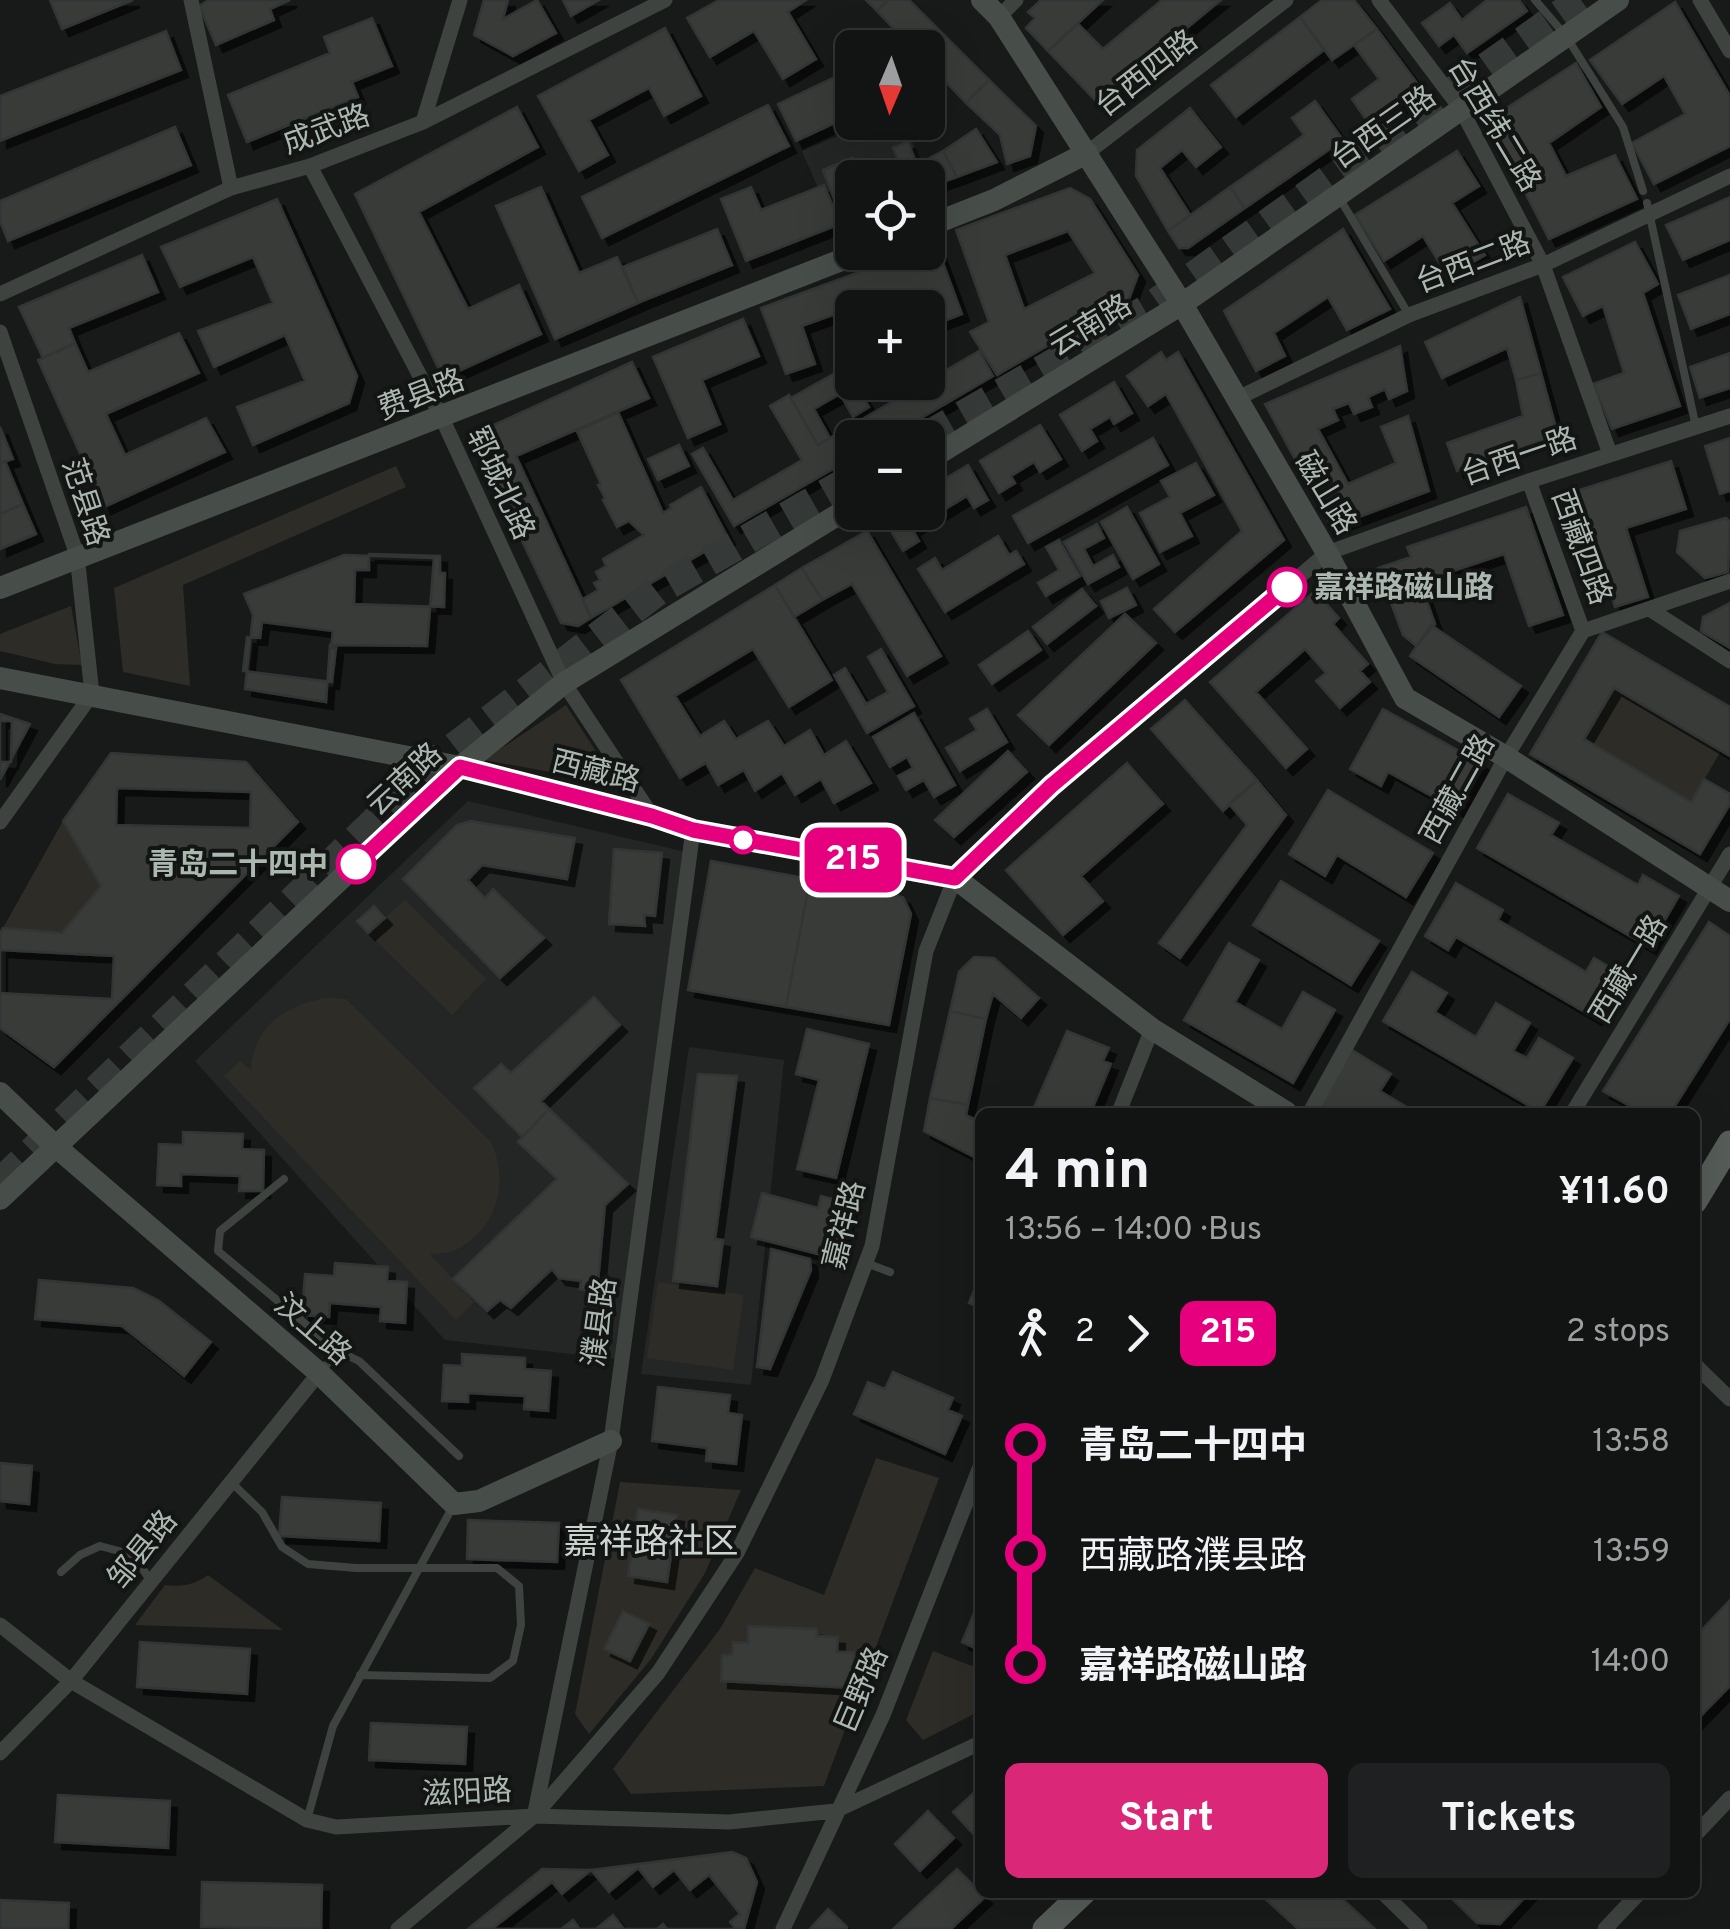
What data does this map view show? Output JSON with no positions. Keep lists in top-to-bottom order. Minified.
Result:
{"streets":{"street":["台西四路","台西纬二路","台西三路","成武路","台西二路","云南路","费县路","台西一路","郓城北路","磁山路","范县路","西藏四路","西藏路","西藏二路","西藏一路","嘉祥路","濮县路","汶上路","邹县路","巨野路","滋阳路"]},"crossings":[["台西四路","磁山路"],["台西纬二路","台西三路"],["台西纬二路","台西二路"],["台西纬二路","台西一路"],["台西三路","云南路"],["台西三路","磁山路"],["成武路","郓城北路"],["台西二路","磁山路"],["云南路","郓城北路"],["云南路","磁山路"],["云南路","西藏路"],["云南路","汶上路"],["费县路","郓城北路"],["费县路","范县路"],["台西一路","磁山路"],["台西一路","西藏四路"],["台西一路","嘉祥路"],["郓城北路","西藏路"],["磁山路","西藏二路"],["磁山路","西藏一路"],["磁山路","嘉祥路"],["范县路","西藏路"],["西藏四路","西藏二路"],["西藏路","嘉祥路"],["西藏路","濮县路"],["嘉祥路","濮县路"],["嘉祥路","滋阳路"],["濮县路","滋阳路"],["汶上路","邹县路"],["邹县路","滋阳路"],["巨野路","滋阳路"]],"districts":["嘉祥路社区"],"places":["嘉祥路磁山路","青岛二十四中"],"lines":["bus line 215"],"north":"bottom","page":{"on_map":"215","map_buttons":["+","−"],"heading":["4 min","13:56 – 14:00 · Bus","¥11.60"],"legs":["2","215","2 stops"],"list":[{"name":"青岛二十四中","value":"13:58"},{"name":"西藏路濮县路","value":"13:59"},{"name":"嘉祥路磁山路","value":"14:00"}],"buttons":["Start","Tickets"]}}
